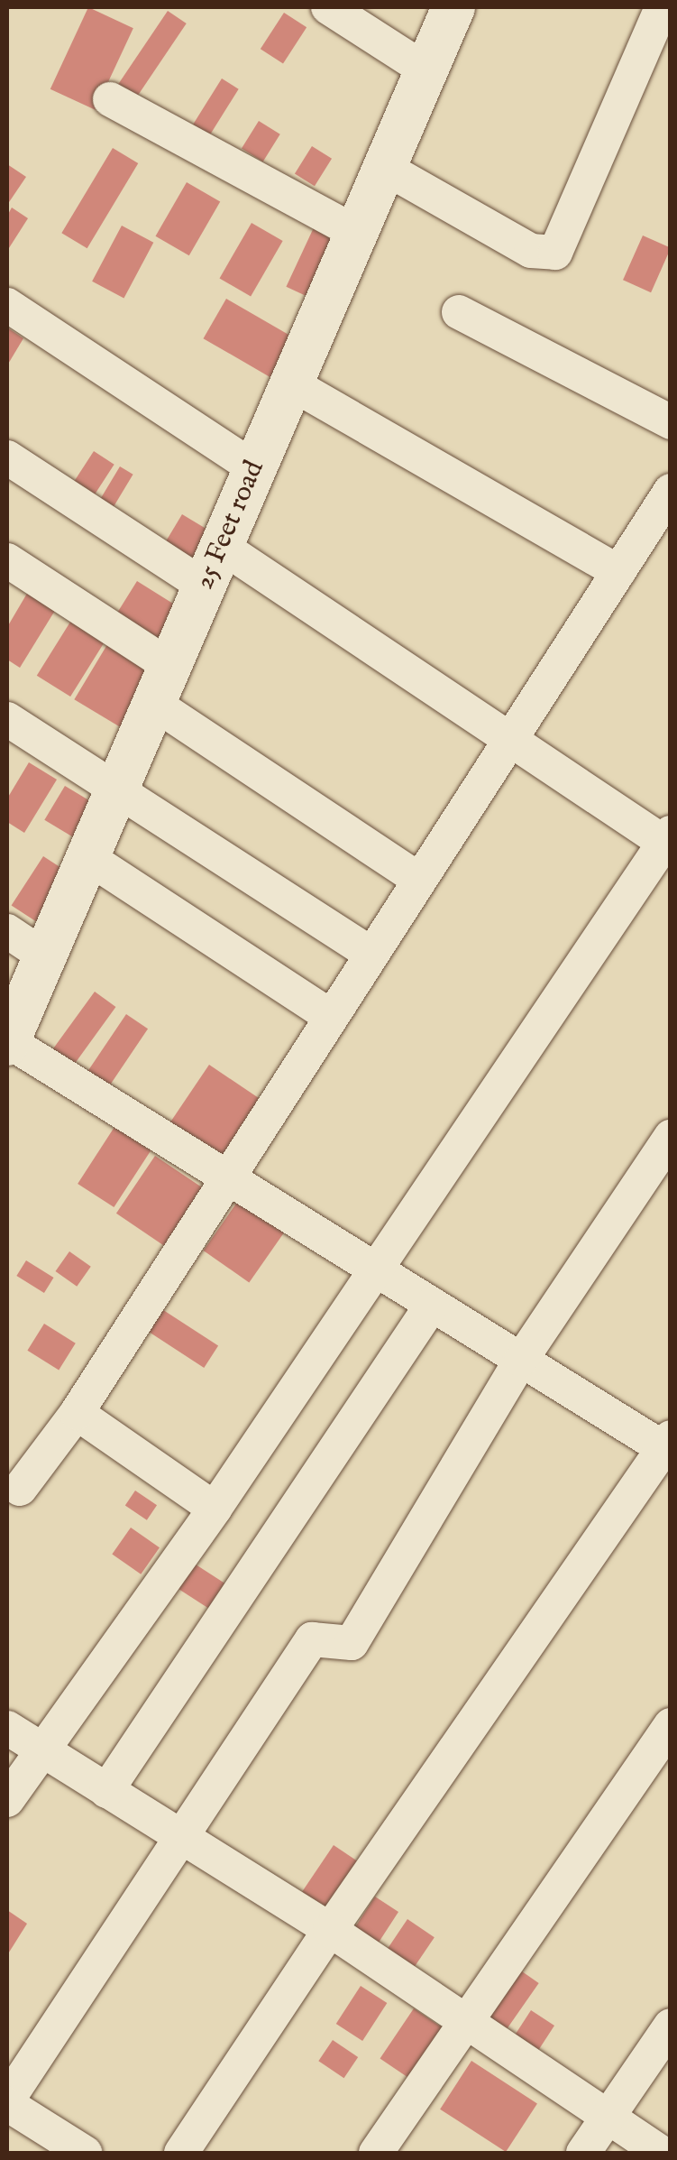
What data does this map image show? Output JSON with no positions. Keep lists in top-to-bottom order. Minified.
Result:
{"streets":{"street":["25 Feet road"]}}
